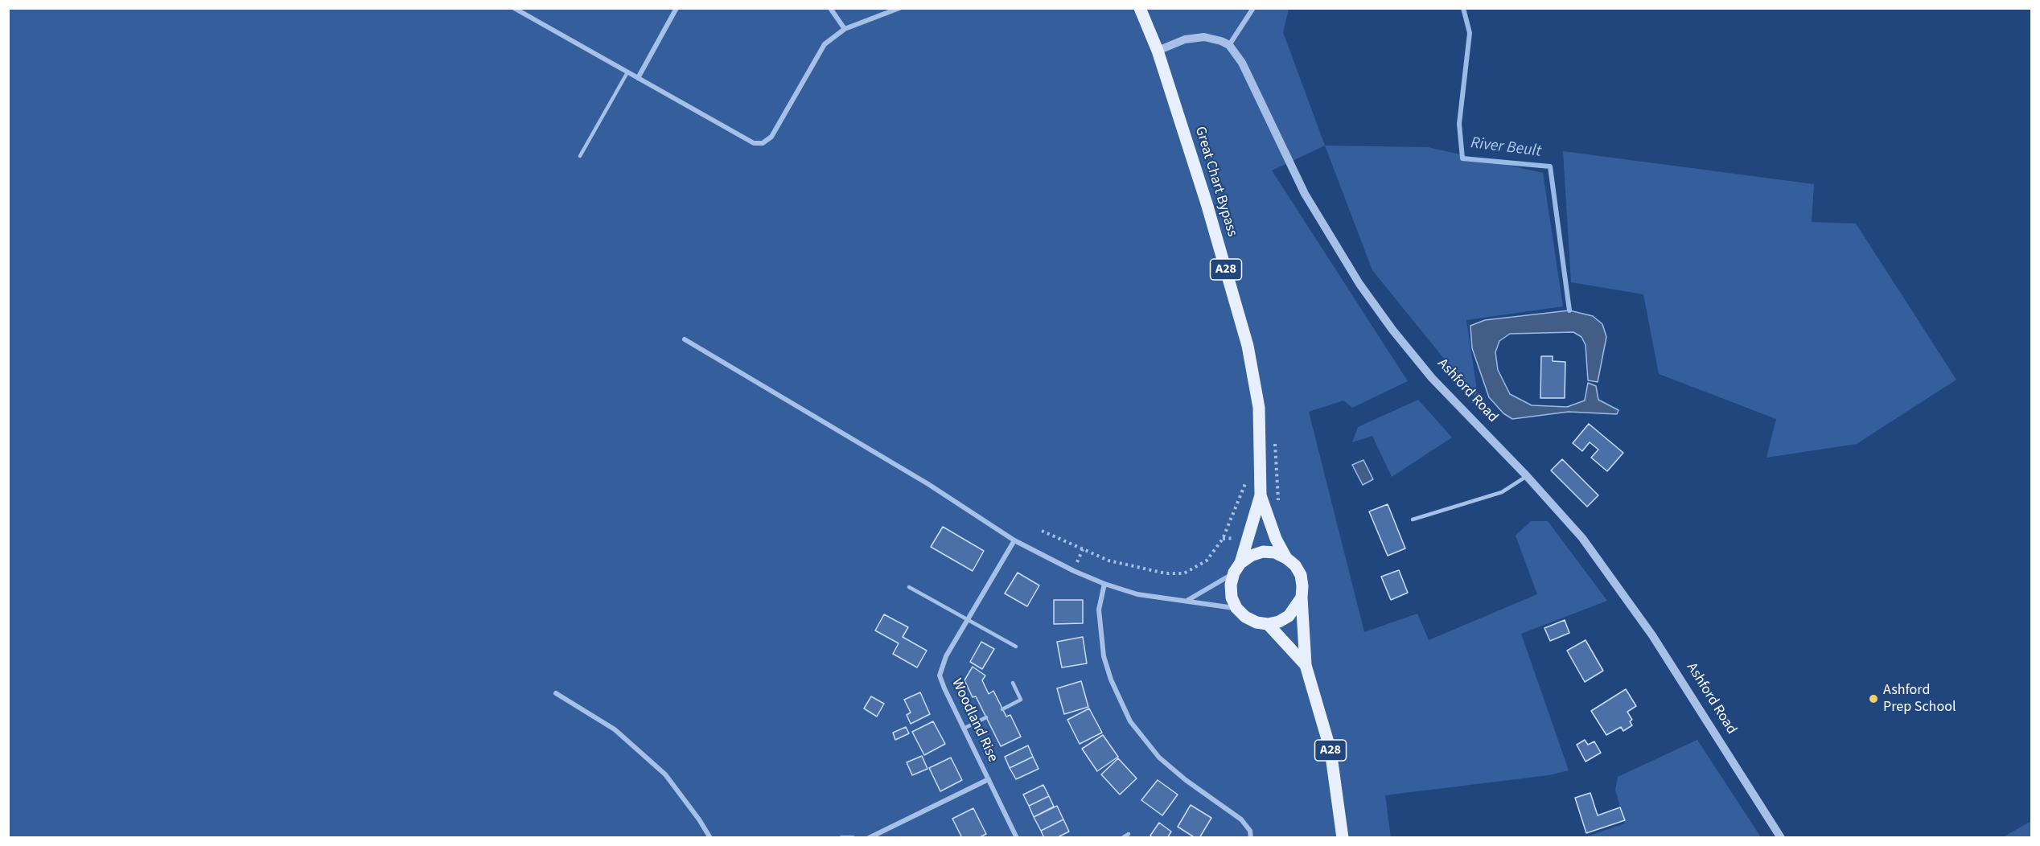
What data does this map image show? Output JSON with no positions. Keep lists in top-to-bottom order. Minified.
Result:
{"streets":{"main road":["Great Chart Bypass","A28"],"street":["Ashford Road","Woodland Rise"]},"crossings":[["Great Chart Bypass","A28"]],"water":["River Beult"],"places":["Ashford Prep School"]}
